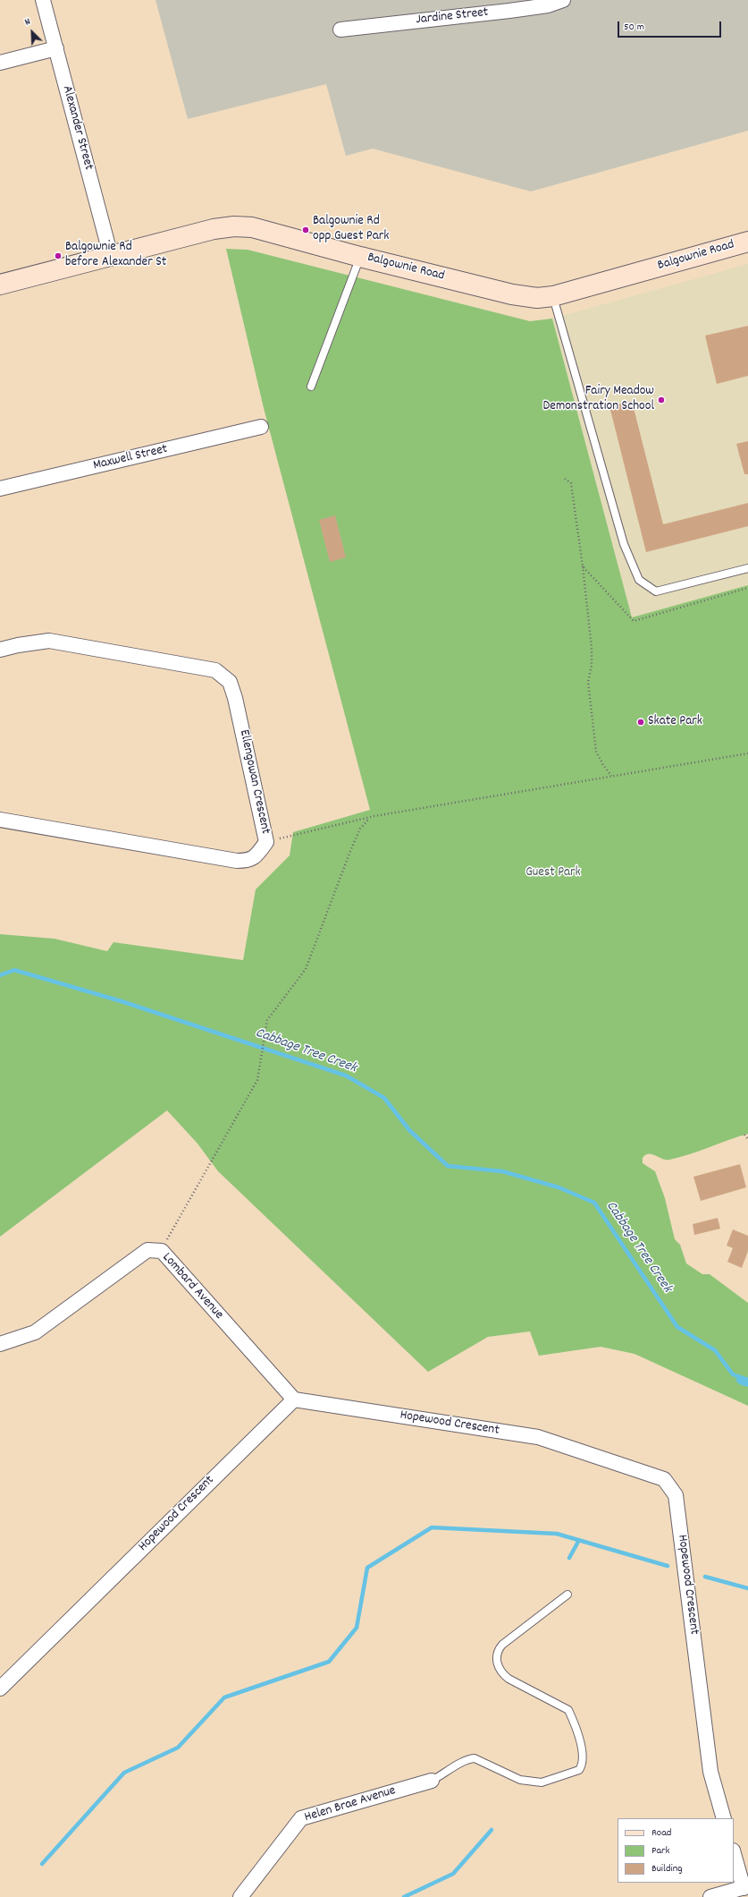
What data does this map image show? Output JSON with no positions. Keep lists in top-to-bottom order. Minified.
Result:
{"streets":{"main road":["Balgownie Road"],"street":["Jardine Street","Alexander Street","Maxwell Street","Ellengowan Crescent","Lombard Avenue","Hopewood Crescent","Helen Brae Avenue"]},"crossings":[["Alexander Street","Balgownie Road"],["Lombard Avenue","Hopewood Crescent"]],"water":["Cabbage Tree Creek"],"parks":["Guest Park"],"places":["Balgownie Rd opp Guest Park","Balgownie Rd before Alexander St","Fairy Meadow Demonstration School","Skate Park"],"legend":["Road","Park","Building"],"scale_bar":"50 m","north":"top left"}
